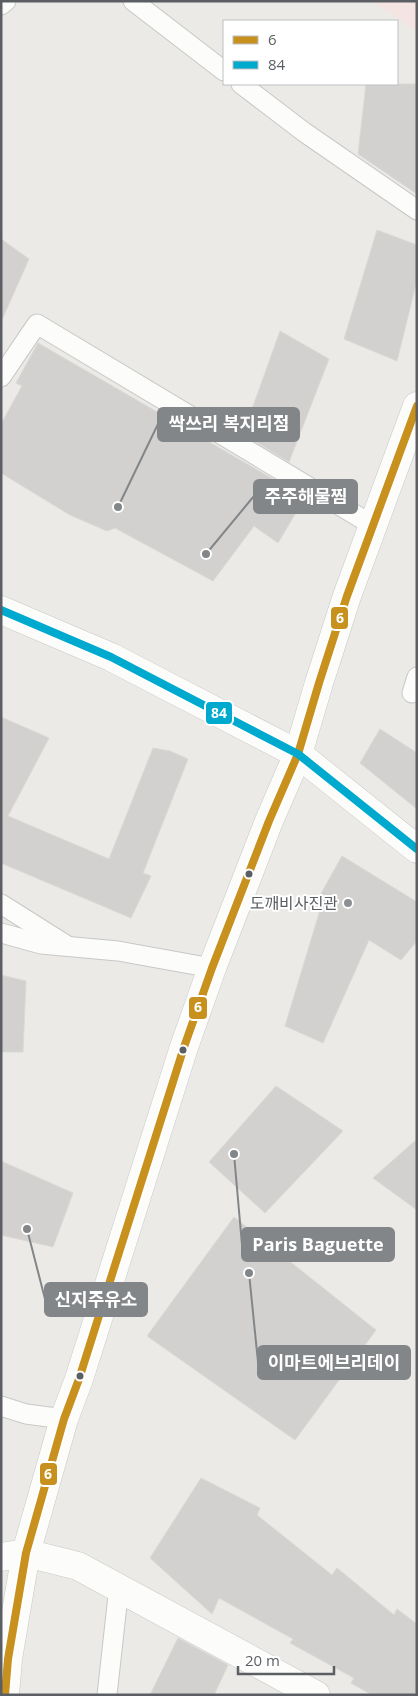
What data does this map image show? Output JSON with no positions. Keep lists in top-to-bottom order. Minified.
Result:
{"places":["싹쓰리 복지리점","주주해물찜","도깨비사진관","Paris Baguette","신지주유소","이마트에브리데이"],"lines":["transit line 6","transit line 84"],"legend":["6","84"],"scale_bar":"20 m"}
